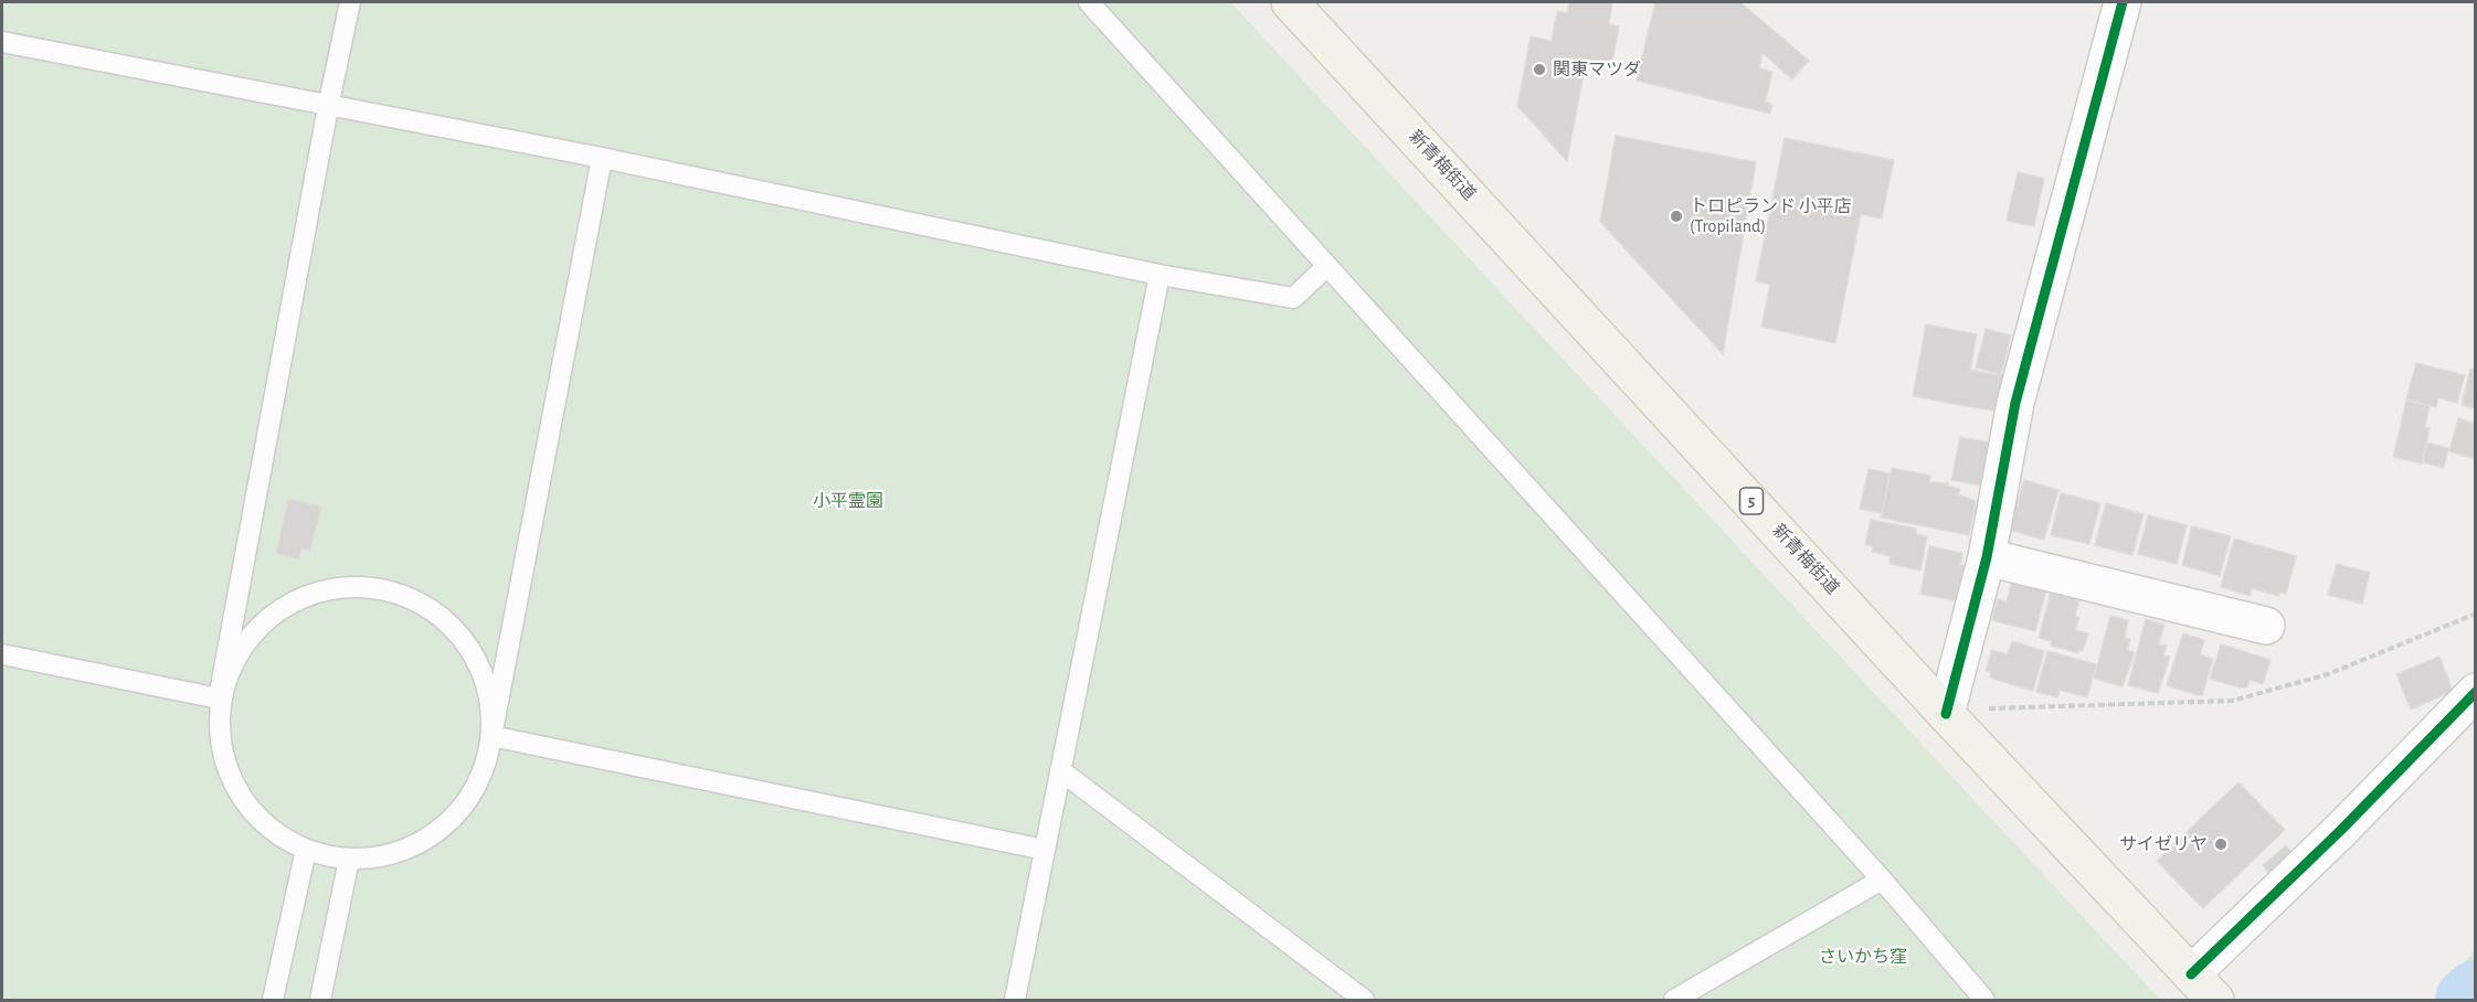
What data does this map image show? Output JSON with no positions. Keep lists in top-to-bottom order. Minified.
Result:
{"streets":{"main road":["新青梅街道","5"]},"parks":["小平霊園","さいかち窪"],"places":["関東マツダ","トロピランド 小平店 (Tropiland)","サイゼリヤ"]}
